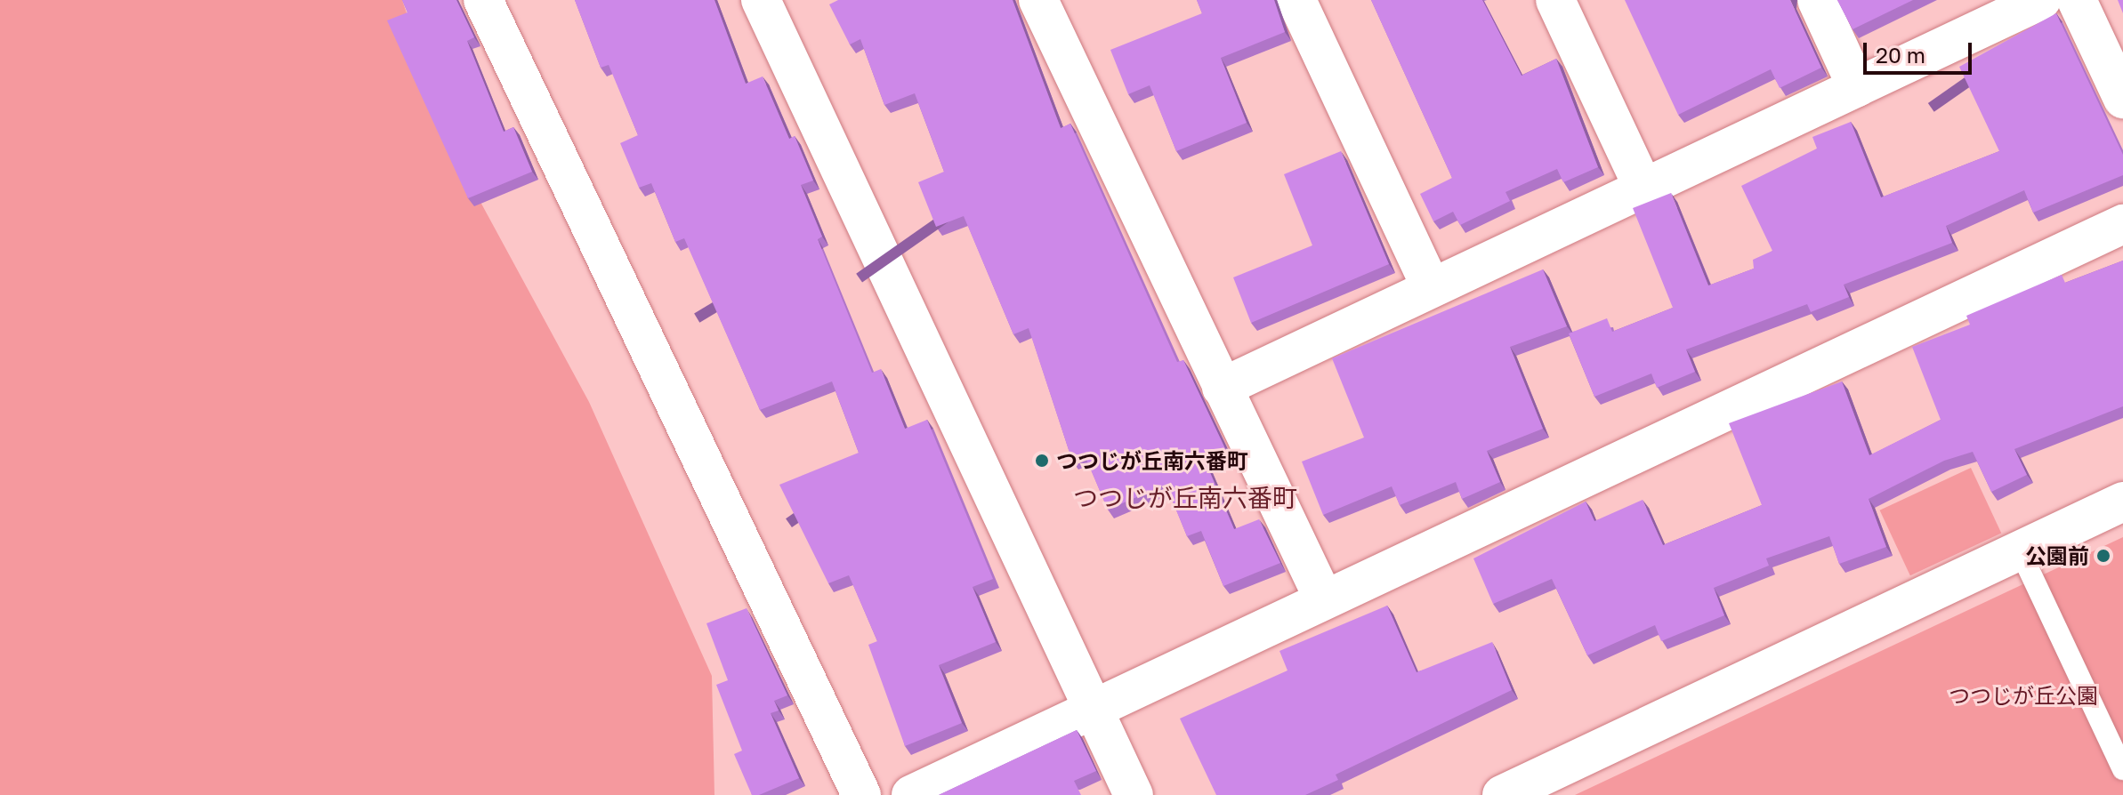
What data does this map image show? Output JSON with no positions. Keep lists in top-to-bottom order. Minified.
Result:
{"districts":["つつじが丘南六番町"],"parks":["つつじが丘公園"],"places":["つつじが丘南六番町","公園前"],"scale_bar":"20 m"}
